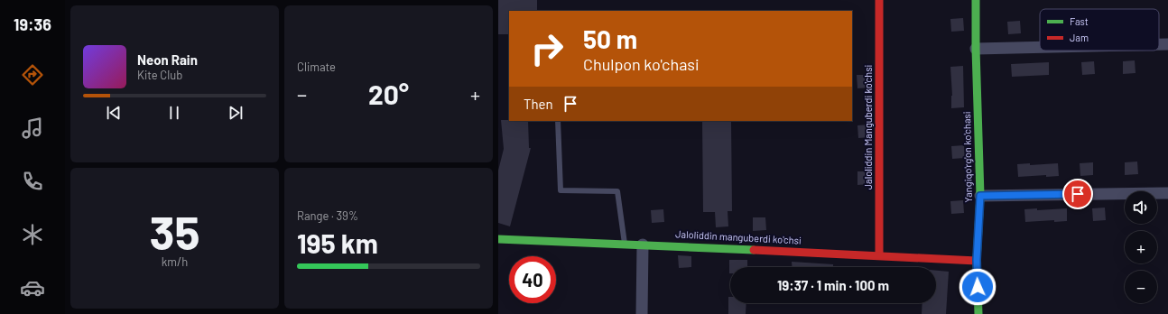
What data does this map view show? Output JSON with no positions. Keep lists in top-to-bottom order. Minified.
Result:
{"streets":{"street":["Jaloliddin Manguberdi ko'chsi","Yangiqo'rg'on ko'chasi","Jaloliddin manguberdi ko'chsi"]},"crossings":[["Jaloliddin Manguberdi ko'chsi","Jaloliddin manguberdi ko'chsi"],["Yangiqo'rg'on ko'chasi","Jaloliddin manguberdi ko'chsi"]],"legend":["Fast","Jam"],"page":{"tabs":"19:36","tile":["Climate",["35","km/h"],["Range · 39%","195 km"]],"turn":["50 m","Chulpon ko'chasi"],"song":["Neon Rain","Kite Club"],"heat":["−","20°","+"],"then":"Then","map_buttons":["+","−"],"limit":"40","trip":"19:37 · 1 min · 100 m"}}
